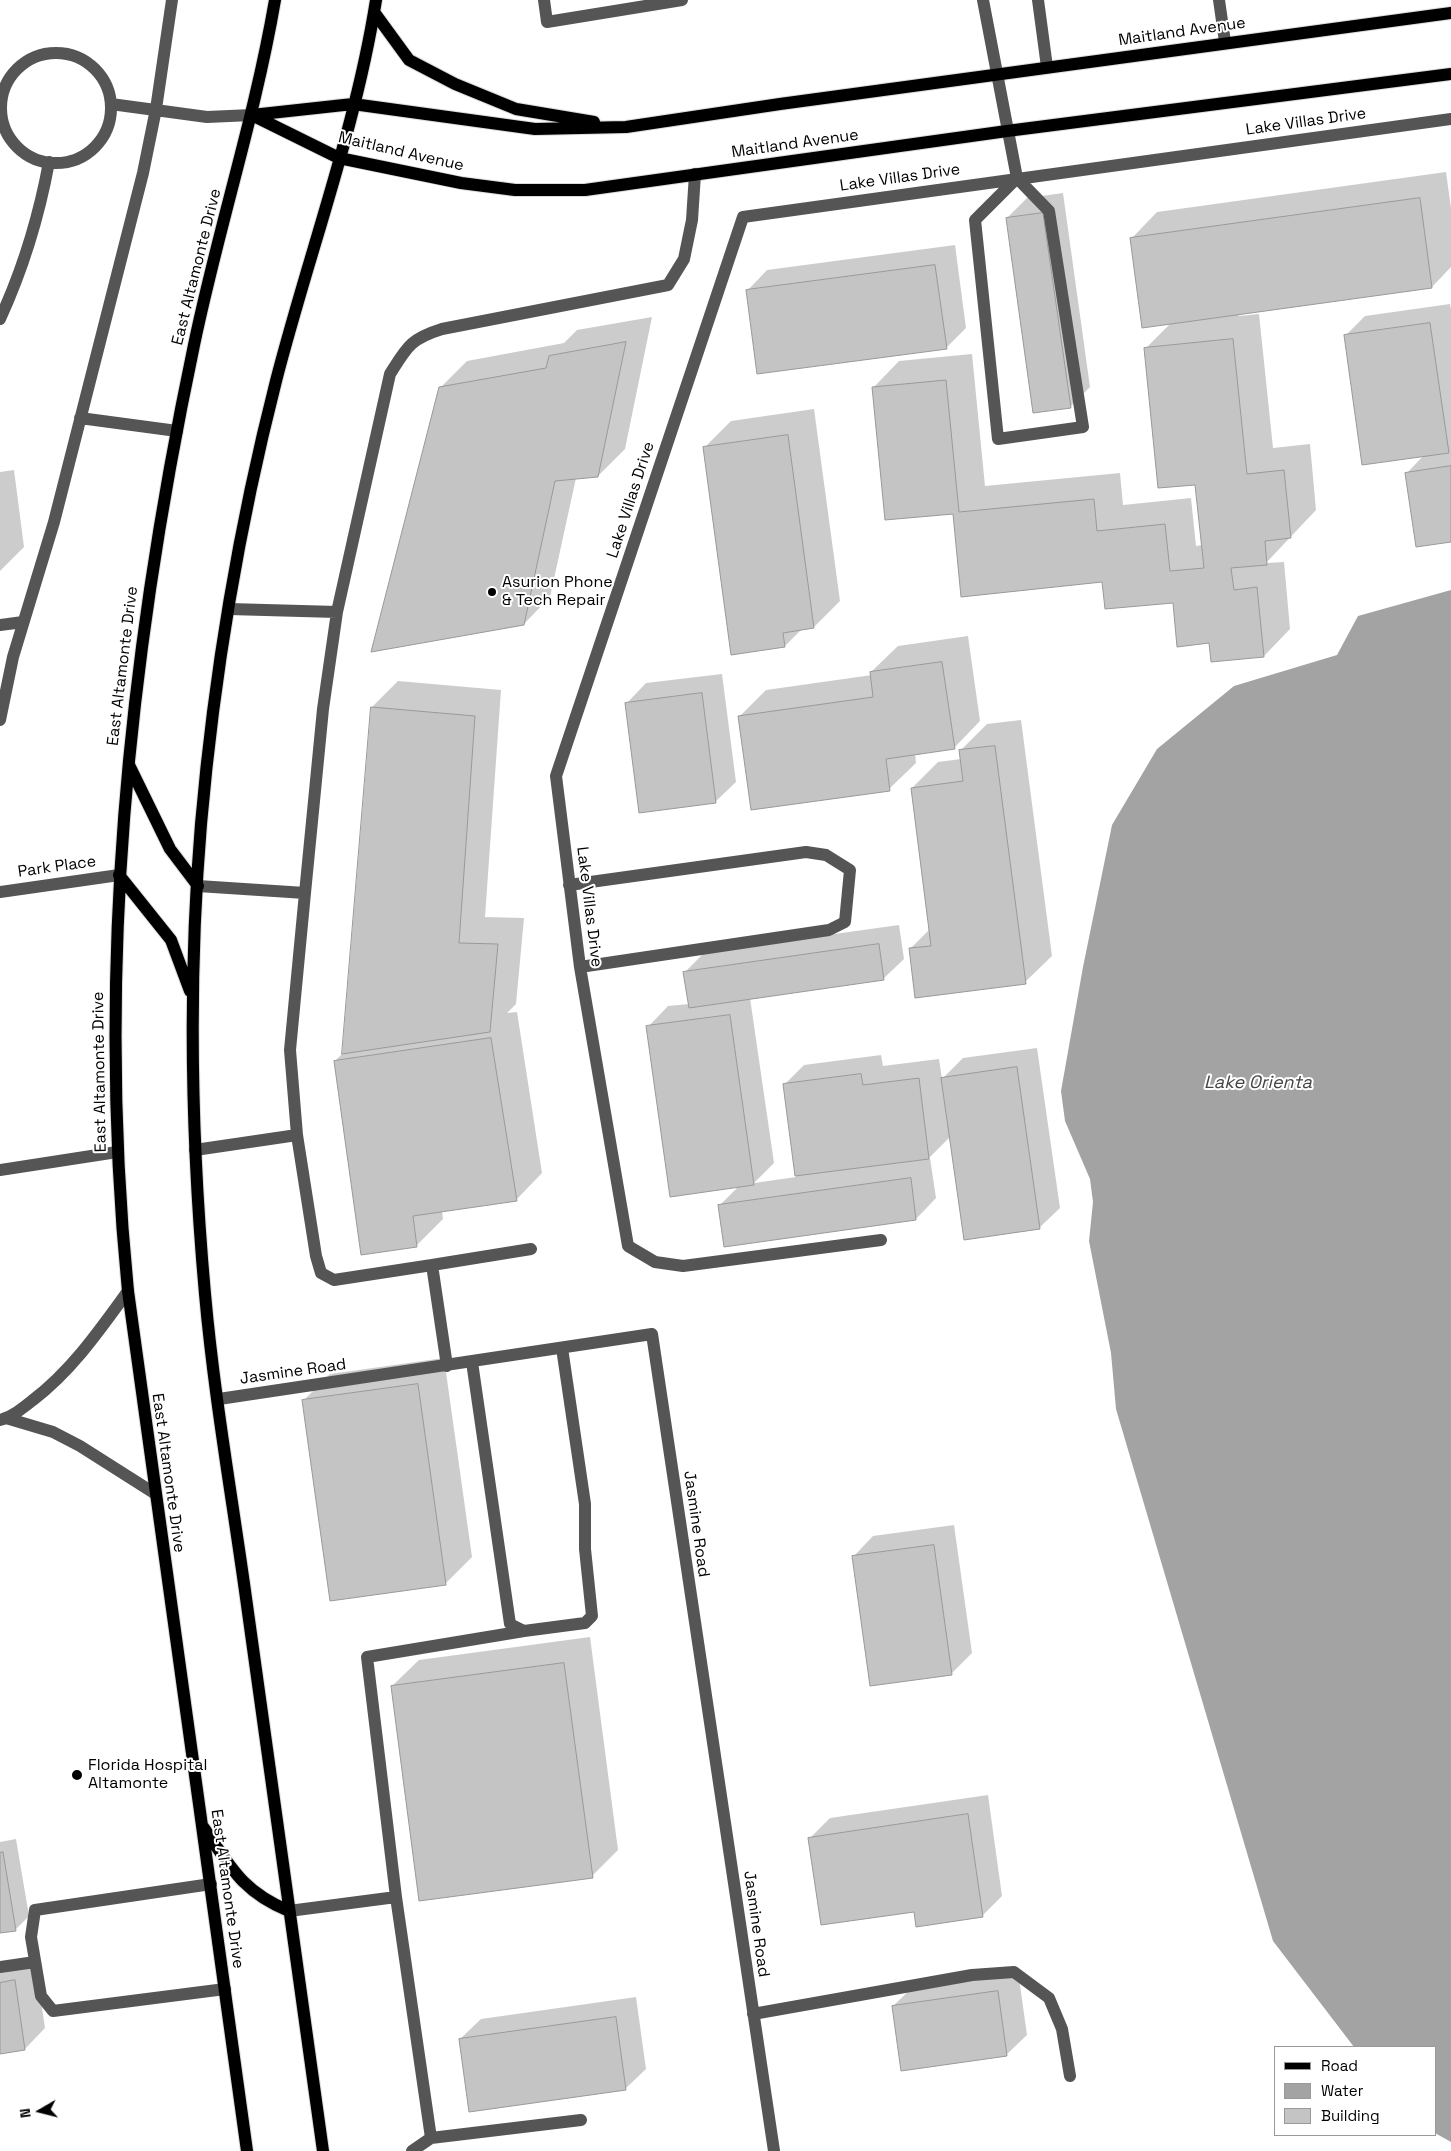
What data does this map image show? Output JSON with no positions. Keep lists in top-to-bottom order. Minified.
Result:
{"streets":{"main road":["Maitland Avenue","East Altamonte Drive"],"street":["Lake Villas Drive","Park Place","Jasmine Road"]},"crossings":[["Maitland Avenue","East Altamonte Drive"],["East Altamonte Drive","Park Place"]],"water":["Lake Orienta"],"places":["Asurion Phone & Tech Repair","Florida Hospital Altamonte"],"legend":["Road","Water","Building"],"north":"left"}
